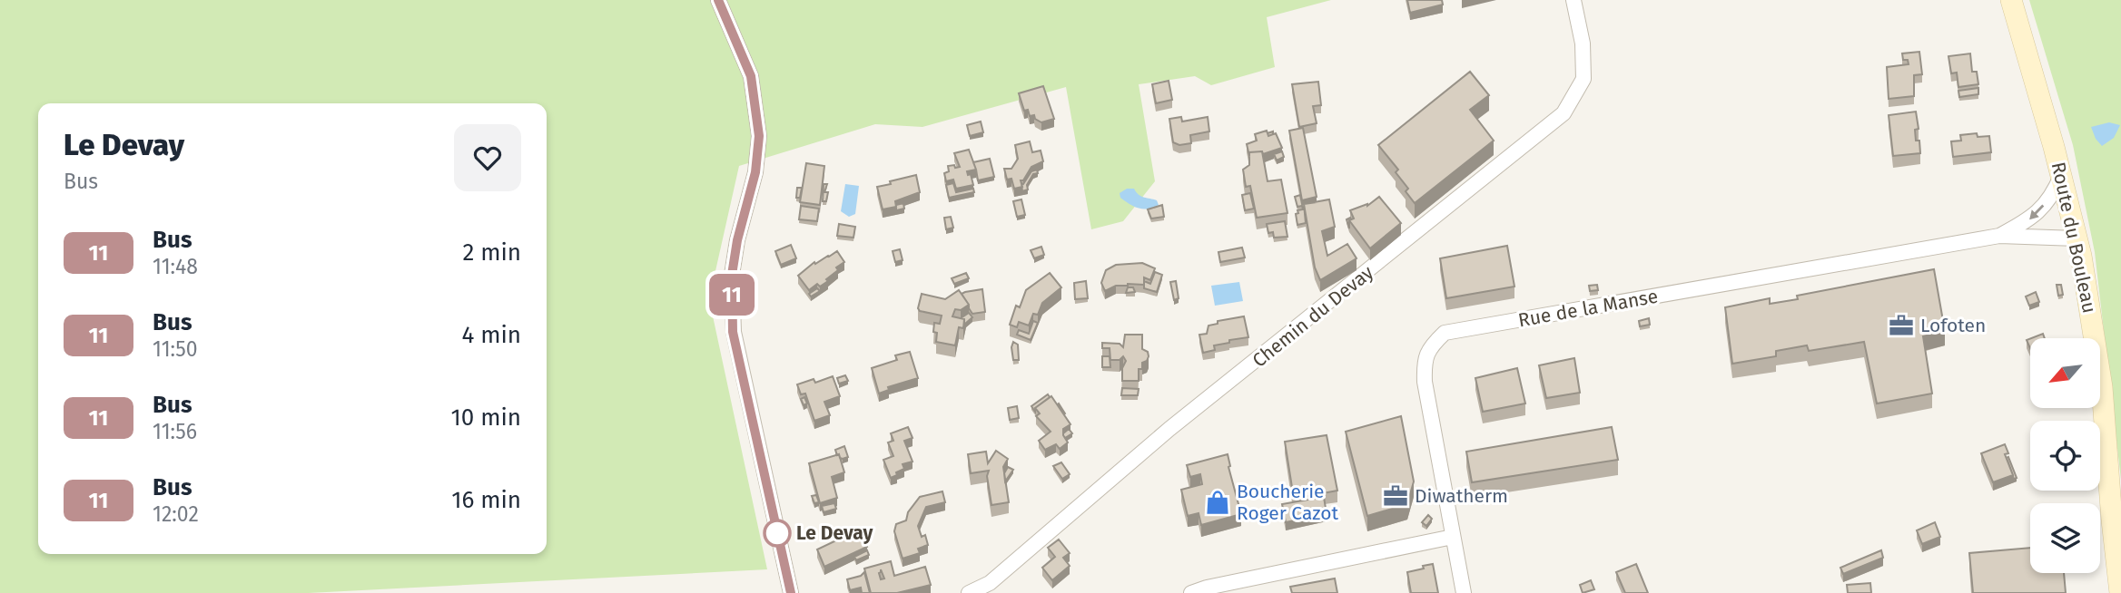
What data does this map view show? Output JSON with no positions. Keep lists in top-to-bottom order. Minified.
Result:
{"streets":{"main road":["Route du Bouleau"],"street":["Rue de la Manse","Chemin du Devay"]},"places":{"office":["Lofoten","Diwatherm"],"shop":["Boucherie Roger Cazot"],"other":["Le Devay"]},"lines":["bus line 11"],"north":"bottom left","page":{"on_map":"11","heading":["Le Devay","Bus"],"list":[{"mark":"11","name":"Bus","note":"11:48","value":"2 min"},{"mark":"11","name":"Bus","note":"11:50","value":"4 min"},{"mark":"11","name":"Bus","note":"11:56","value":"10 min"},{"mark":"11","name":"Bus","note":"12:02","value":"16 min"}]}}
